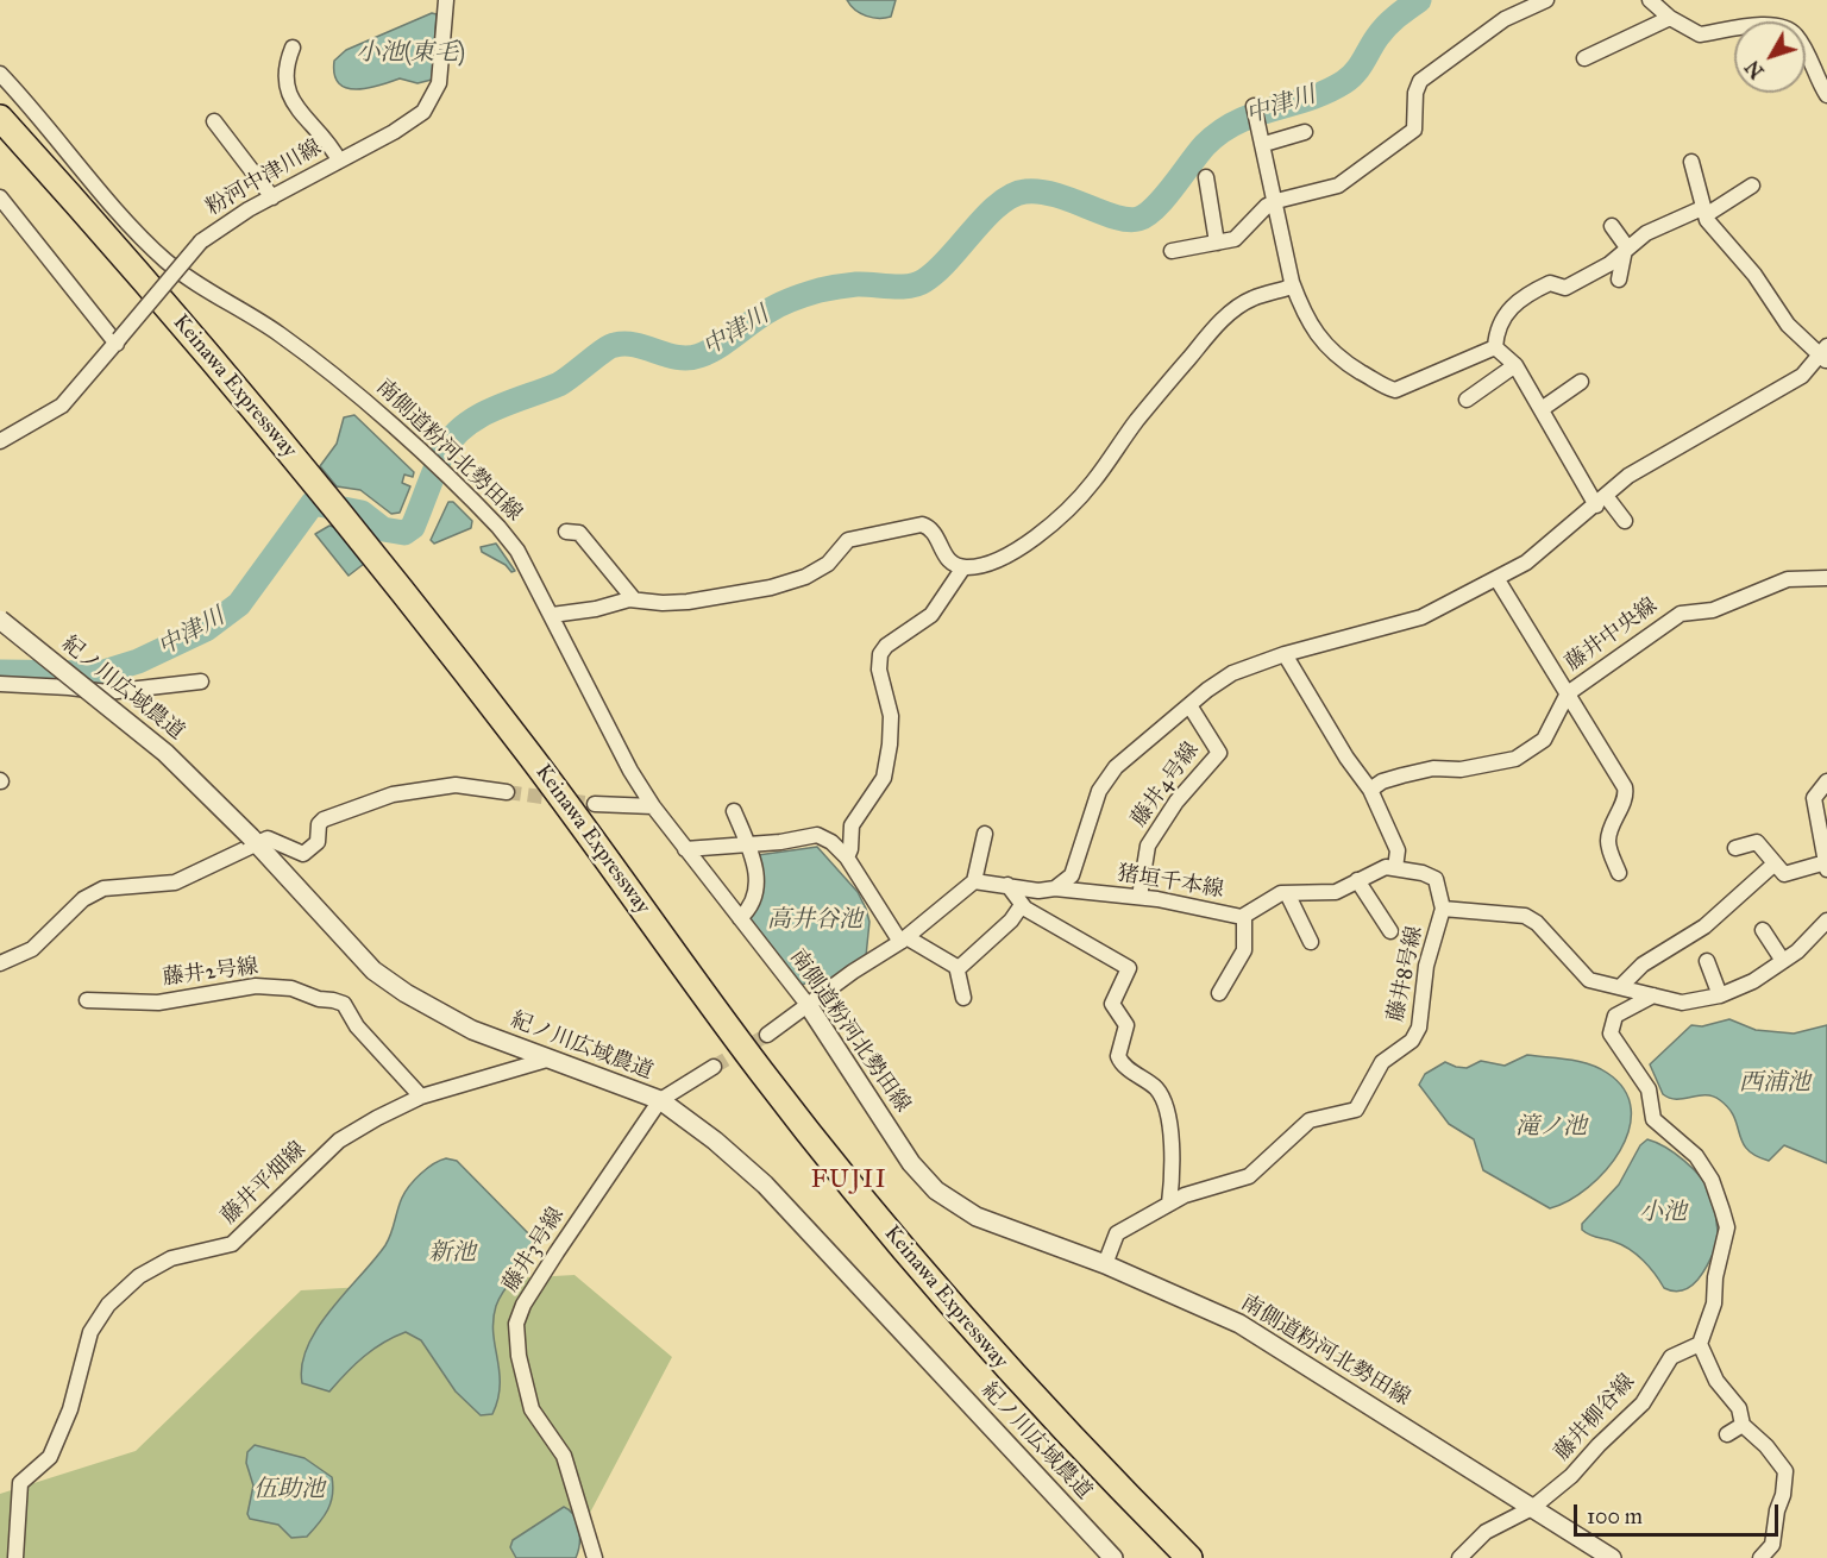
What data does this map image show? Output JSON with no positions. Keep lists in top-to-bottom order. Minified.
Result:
{"streets":{"highway":["Keinawa Expressway"],"street":["粉河中津川線","南側道粉河北勢田線","藤井中央線","紀ノ川広域農道","藤井4号線","猪垣千本線","藤井2号線","藤井8号線","藤井平畑線","藤井3号線","藤井柳谷線"]},"crossings":[["南側道粉河北勢田線","藤井8号線"],["南側道粉河北勢田線","藤井柳谷線"],["紀ノ川広域農道","藤井平畑線"],["紀ノ川広域農道","藤井3号線"],["藤井4号線","猪垣千本線"],["藤井2号線","藤井平畑線"]],"districts":["FUJII"],"water":["小池(東毛)","中津川","高井谷池","西浦池","滝ノ池","小池","新池","伍助池"],"scale_bar":"100 m","north":"bottom left"}
